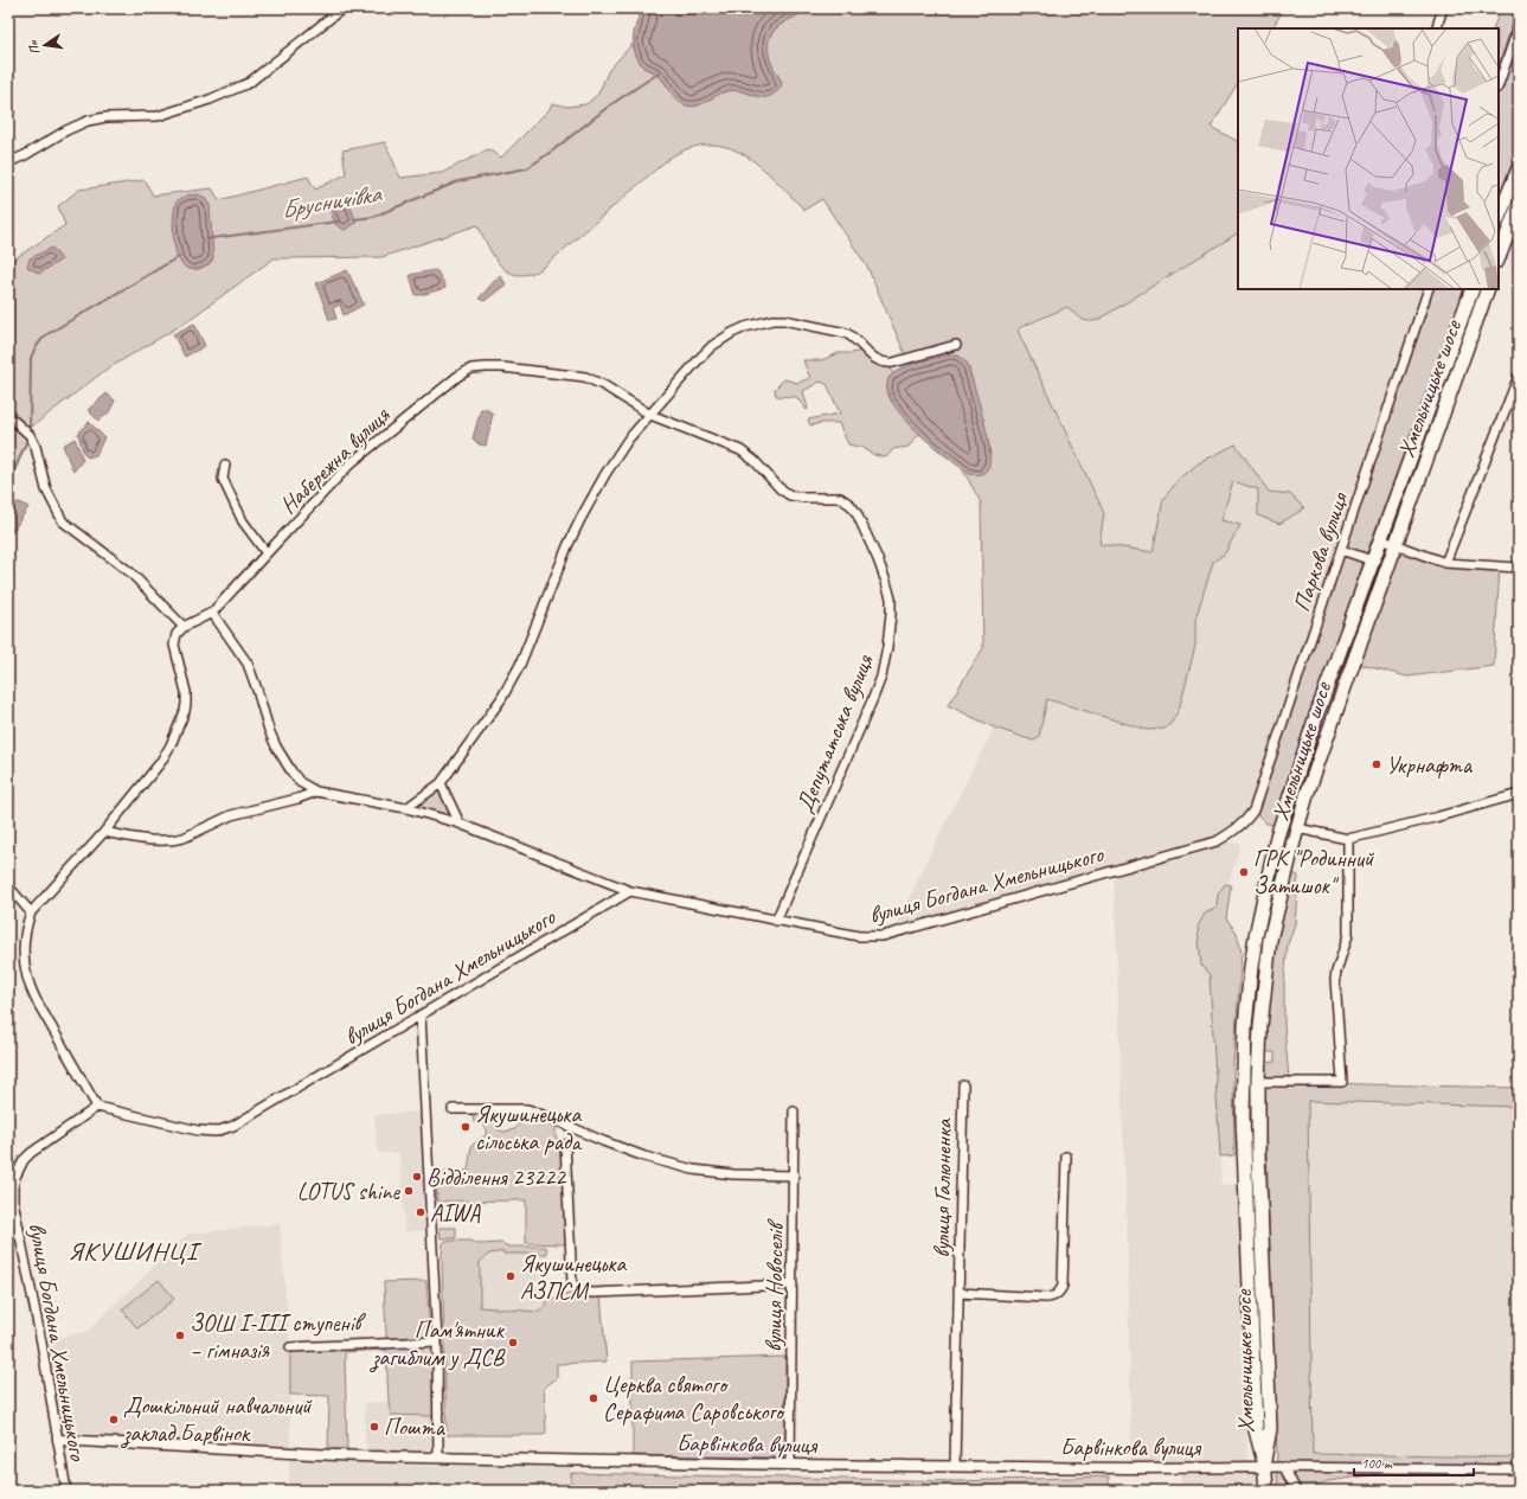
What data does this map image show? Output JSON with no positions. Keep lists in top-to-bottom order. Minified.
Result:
{"streets":{"highway":["Хмельницьке шосе"],"street":["Набережна вулиця","Паркова вулиця","Депутатська вулиця","вулиця Богдана Хмельницького","вулиця Галюненка","вулиця Новоселів","Барвінкова вулиця"]},"crossings":[["Хмельницьке шосе","Барвінкова вулиця"],["Набережна вулиця","Депутатська вулиця"],["Паркова вулиця","вулиця Богдана Хмельницького"],["Депутатська вулиця","вулиця Богдана Хмельницького"],["вулиця Богдана Хмельницького","Барвінкова вулиця"],["вулиця Галюненка","Барвінкова вулиця"],["вулиця Новоселів","Барвінкова вулиця"]],"districts":["ЯКУШИНЦІ"],"water":["Брусничівка"],"places":["Укрнафта","ГРК \"Родинний Затишок\"","Якушинецька сільська рада","Відділення 23222","LOTUS shine","AIWA","Якушинецька АЗПСМ","ЗОШ І-ІІІ ступенів – гімназія","Пам'ятник загиблим у ДСВ","Церква святого Серафима Саровського","Дошкільний навчальний заклад Барвінок","Пошта"],"scale_bar":"100 m","north":"left"}
